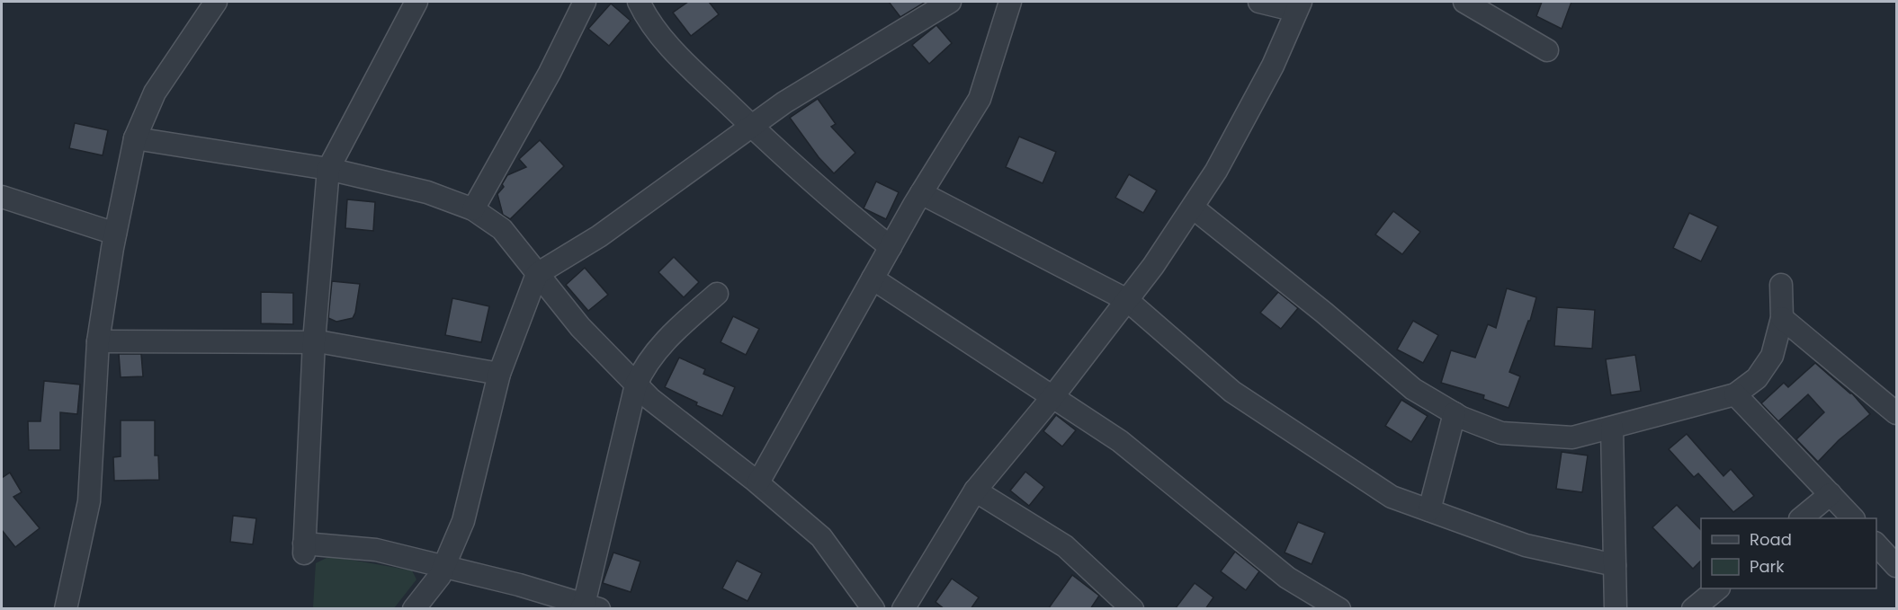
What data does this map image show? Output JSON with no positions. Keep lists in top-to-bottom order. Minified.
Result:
{"legend":["Road","Park"]}
